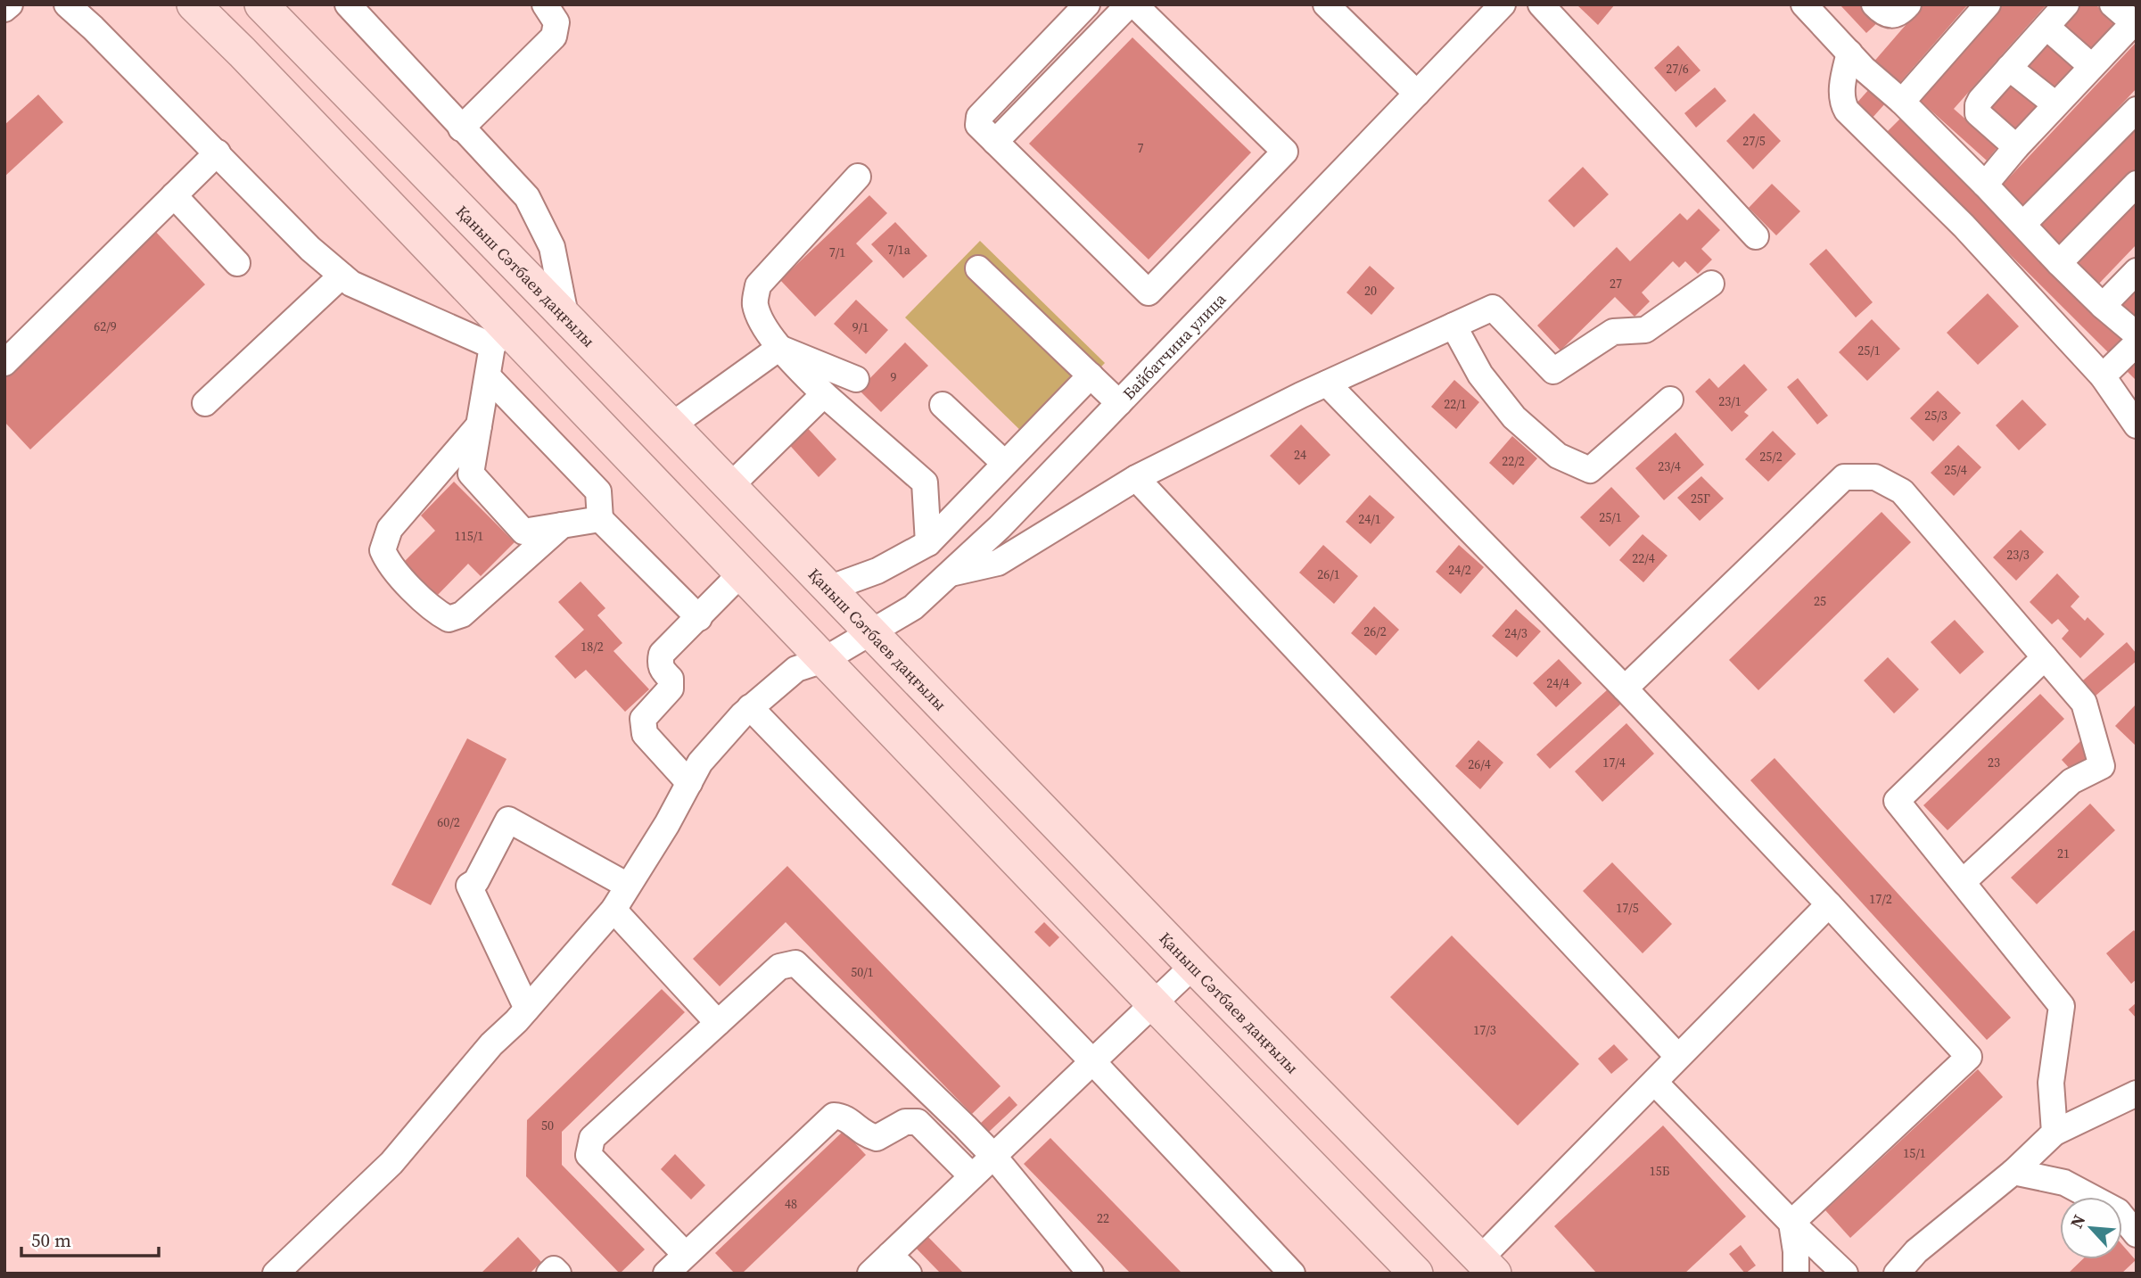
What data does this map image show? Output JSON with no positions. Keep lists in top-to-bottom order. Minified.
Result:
{"streets":{"main road":["Қаныш Сәтбаев даңғылы"],"street":["Байбатчина улица"]},"crossings":[["Қаныш Сәтбаев даңғылы","Байбатчина улица"]],"house_numbers":["27/6","27/5","7","7/1а","7/1","27","20","62/9","9/1","25/1","9","23/1","22/1","25/3","24","25/2","22/2","23/4","25/4","25Г","25/1","24/1","115/1","23/3","22/4","24/2","26/1","25","26/2","24/3","18/2","24/4","17/4","23","26/4","60/2","21","17/2","17/5","50/1","17/3","50","15/1","15Б","48","22"],"scale_bar":"50 m","north":"top left"}
